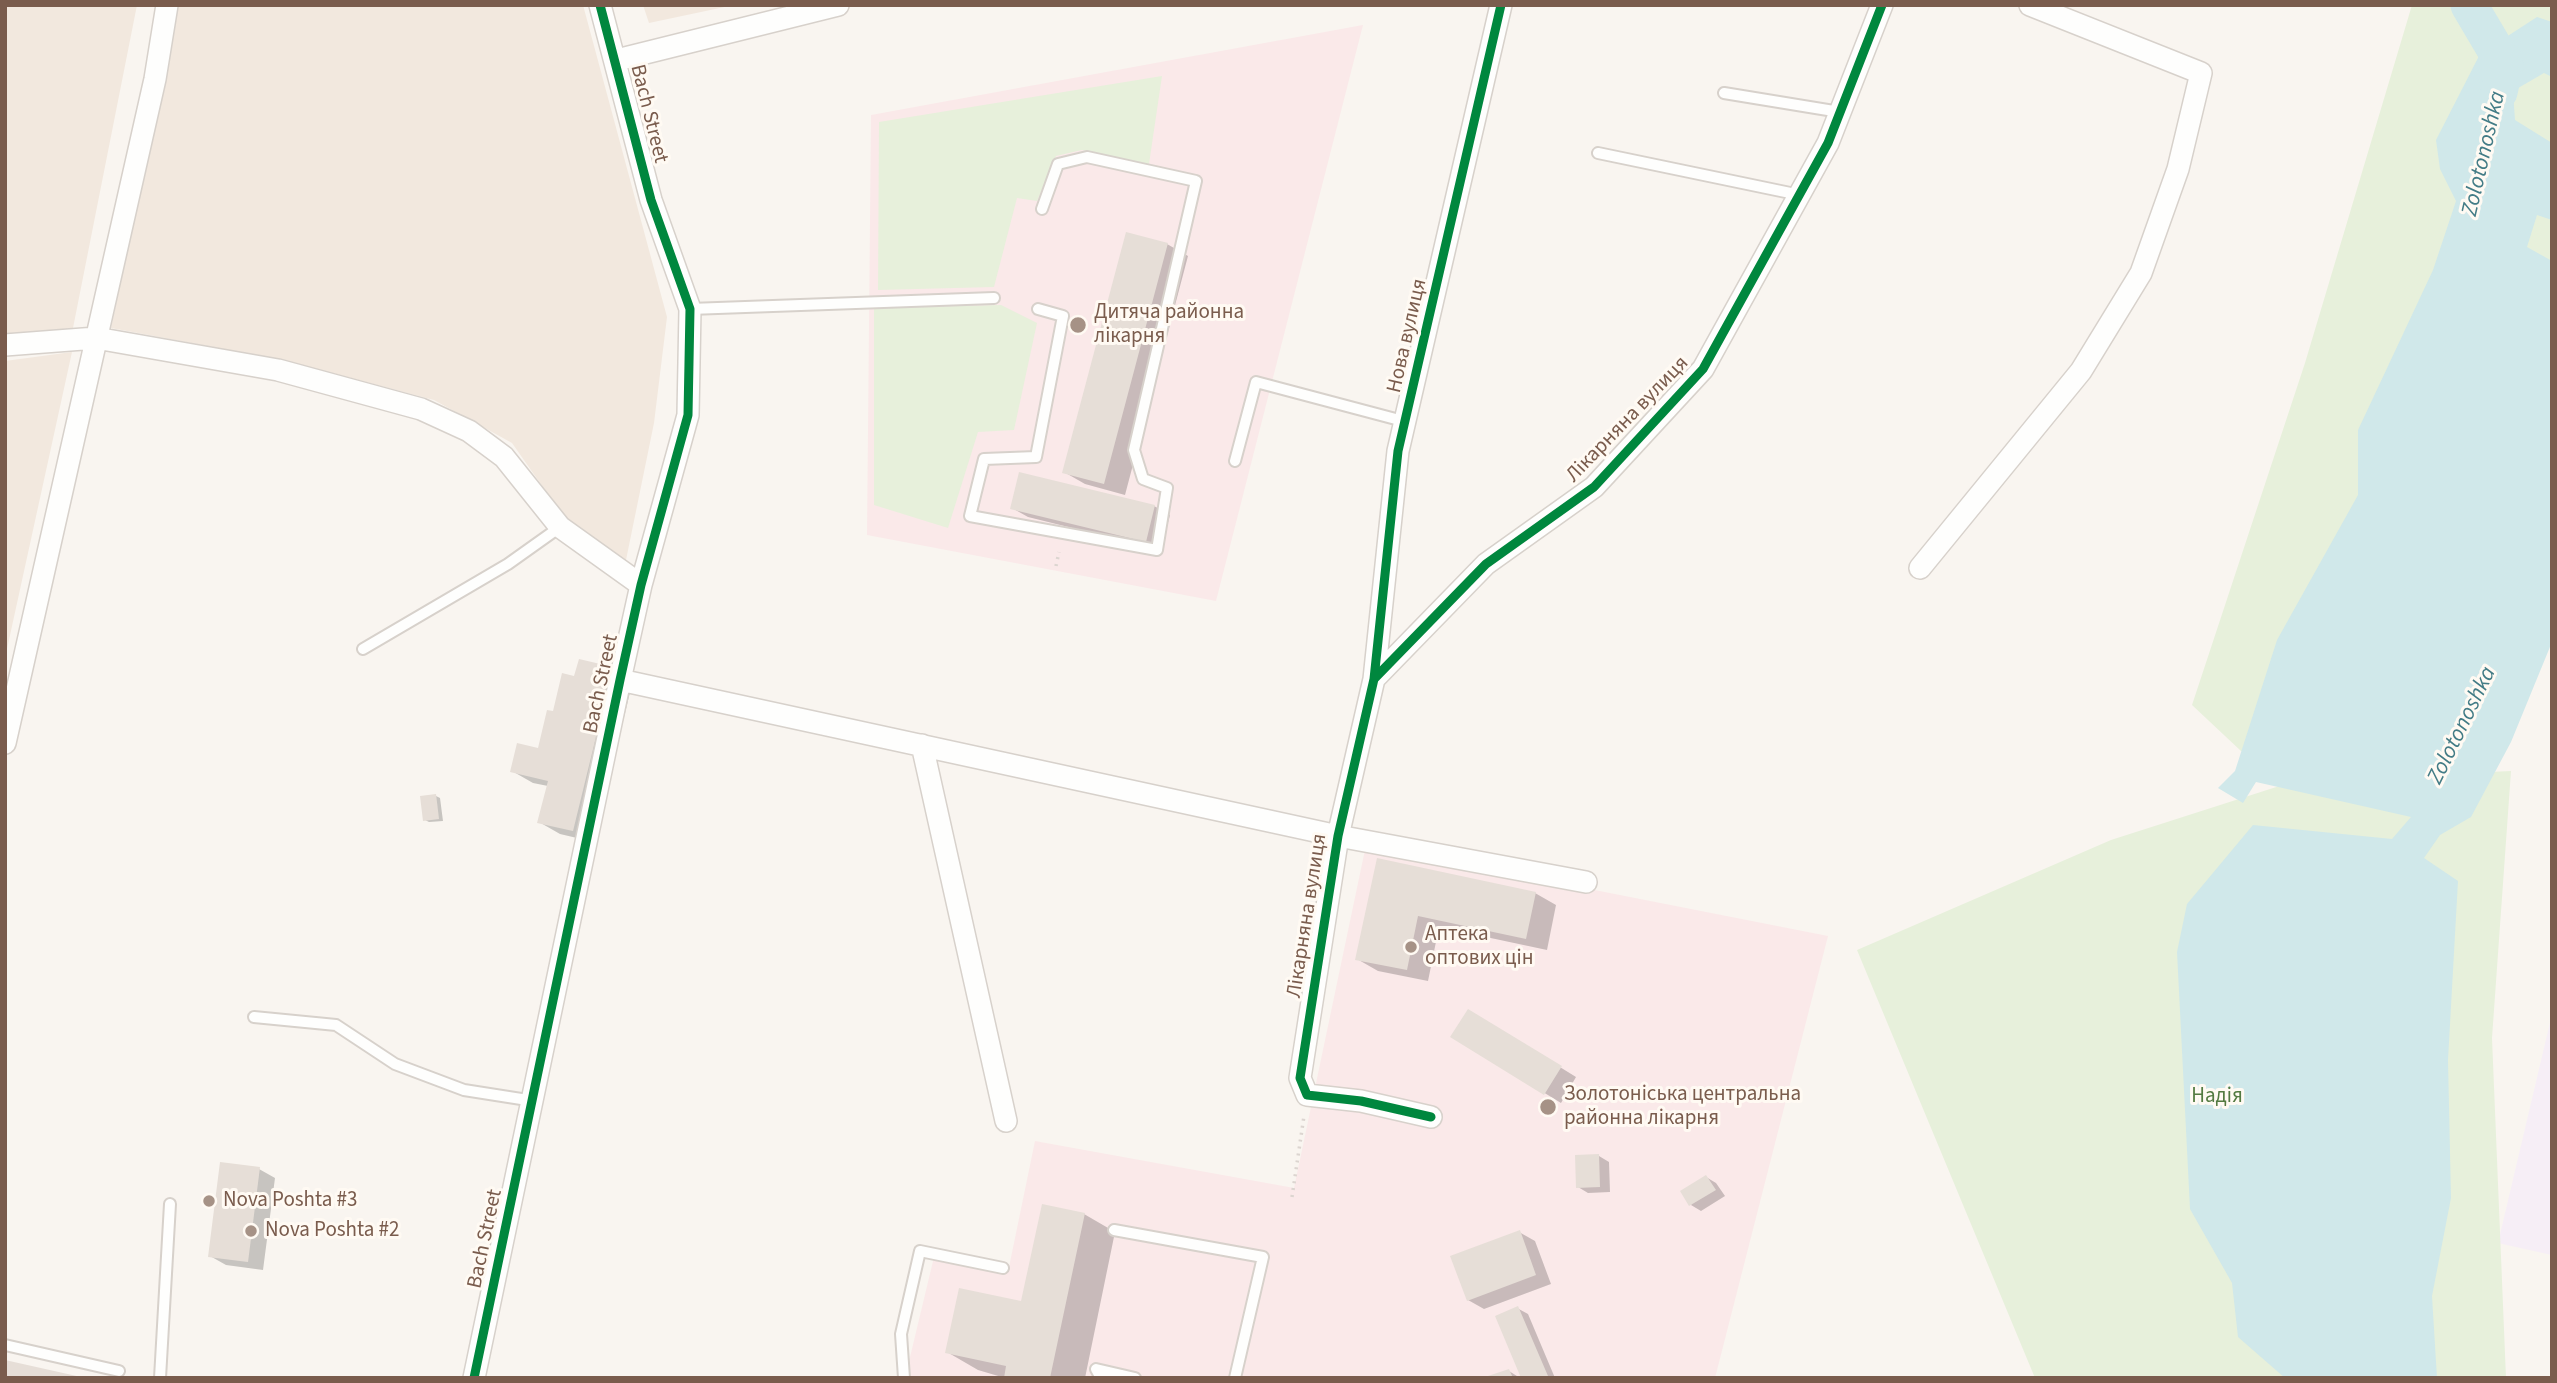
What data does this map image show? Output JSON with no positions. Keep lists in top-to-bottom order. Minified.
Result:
{"streets":{"street":["Bach Street","Нова вулиця","Лікарняна вулиця"]},"crossings":[["Нова вулиця","Лікарняна вулиця"]],"water":["Zolotonoshka"],"parks":["Надія"],"places":["Дитяча районна лікарня","Аптека оптових цін","Золотоніська центральна районна лікарня","Nova Poshta #3","Nova Poshta #2"]}
